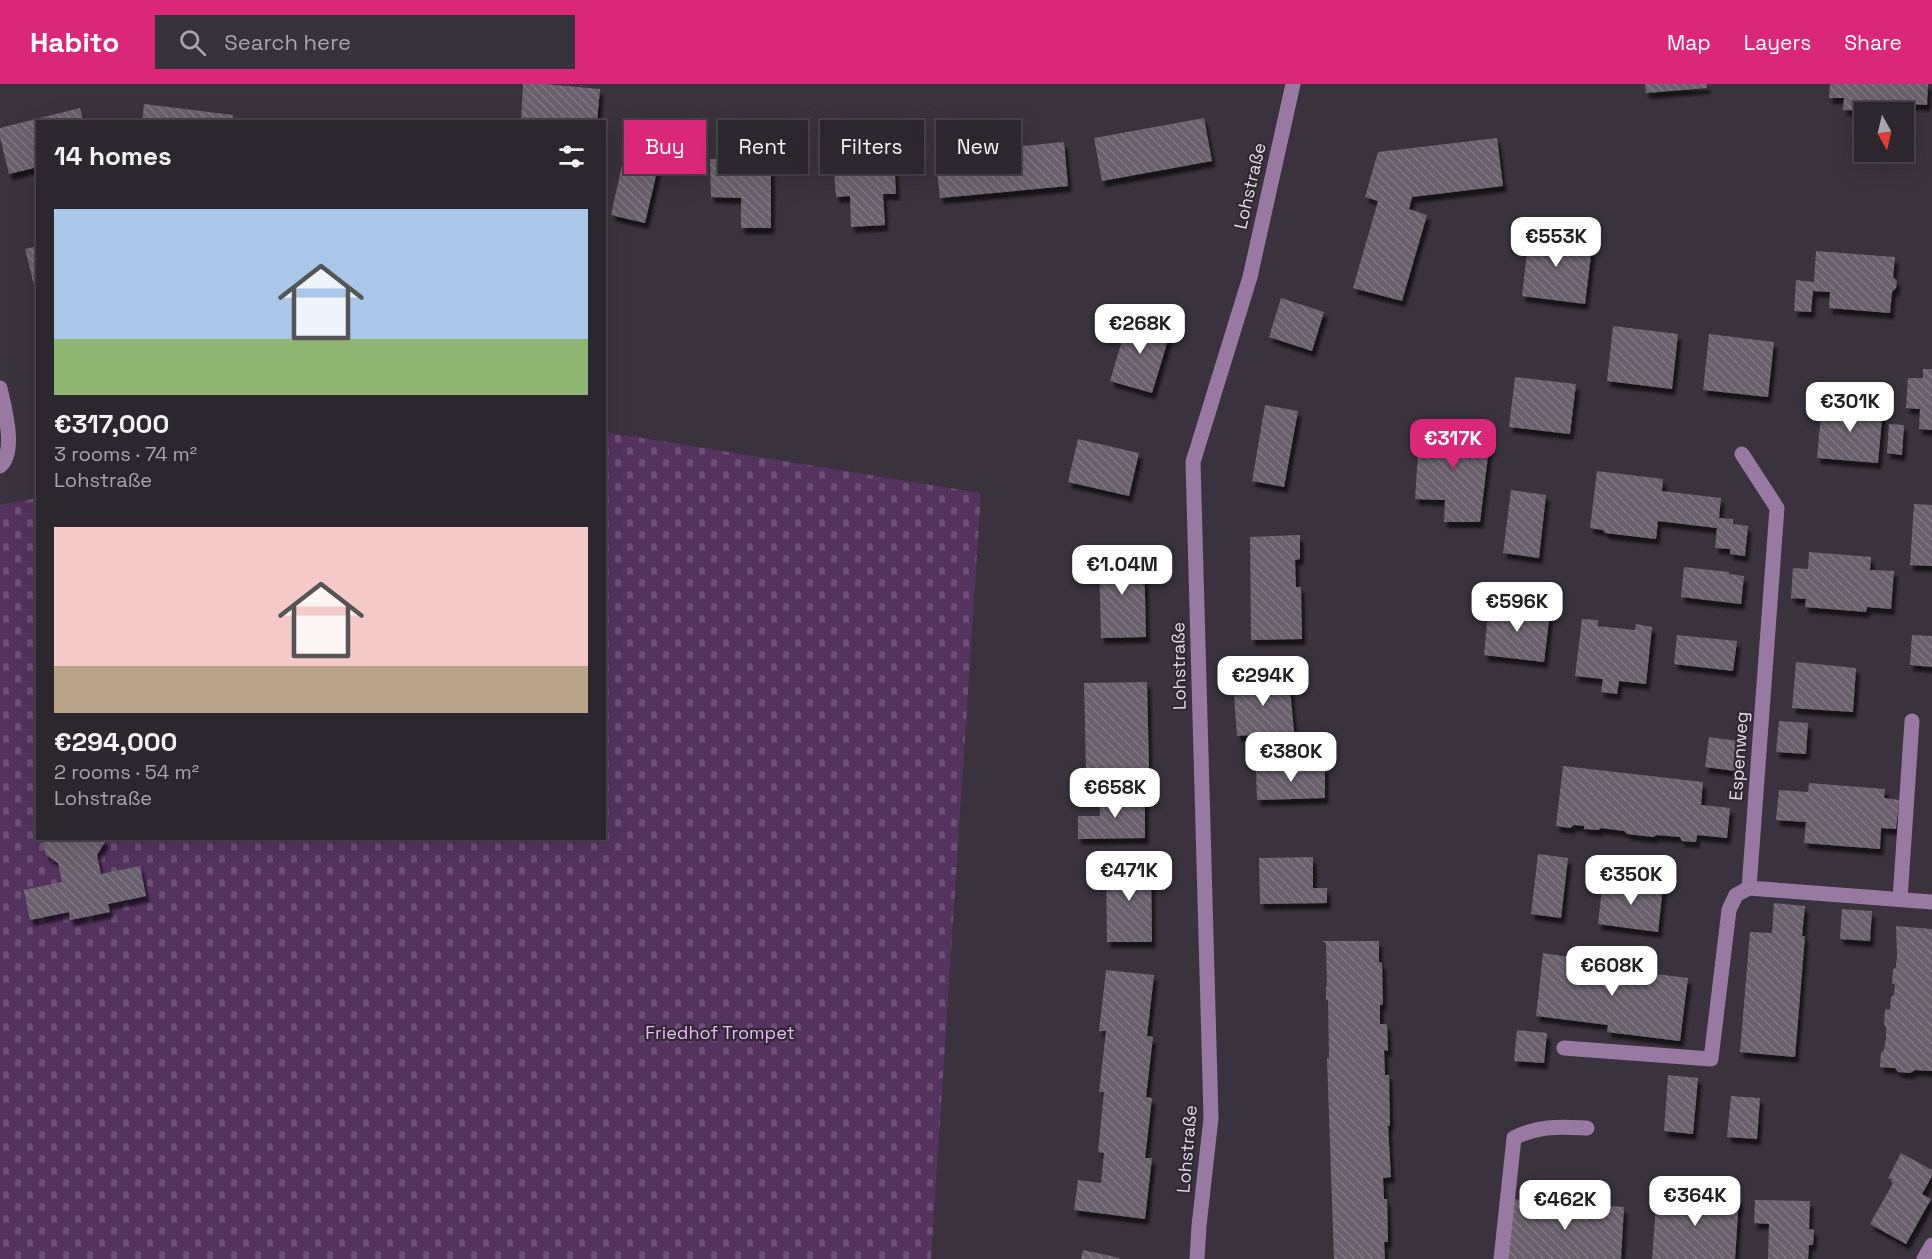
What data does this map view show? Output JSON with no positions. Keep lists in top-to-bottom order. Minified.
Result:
{"streets":{"street":["Lohstraße","Espenweg"]},"parks":["Friedhof Trompet"],"north":"bottom","page":{"header":"Habito","search":"Search here","nav":["Map","Layers","Share"],"chip":["Buy","Rent","Filters","New"],"heading":"14 homes","list":[{"name":"€317,000","note":"3 rooms · 74 m² · Lohstraße"},{"name":"€294,000","note":"2 rooms · 54 m² · Lohstraße"}],"price":["€553K","€268K","€301K","€317K","€1.04M","€596K","€294K","€380K","€658K","€471K","€350K","€608K","€364K","€462K"]}}
